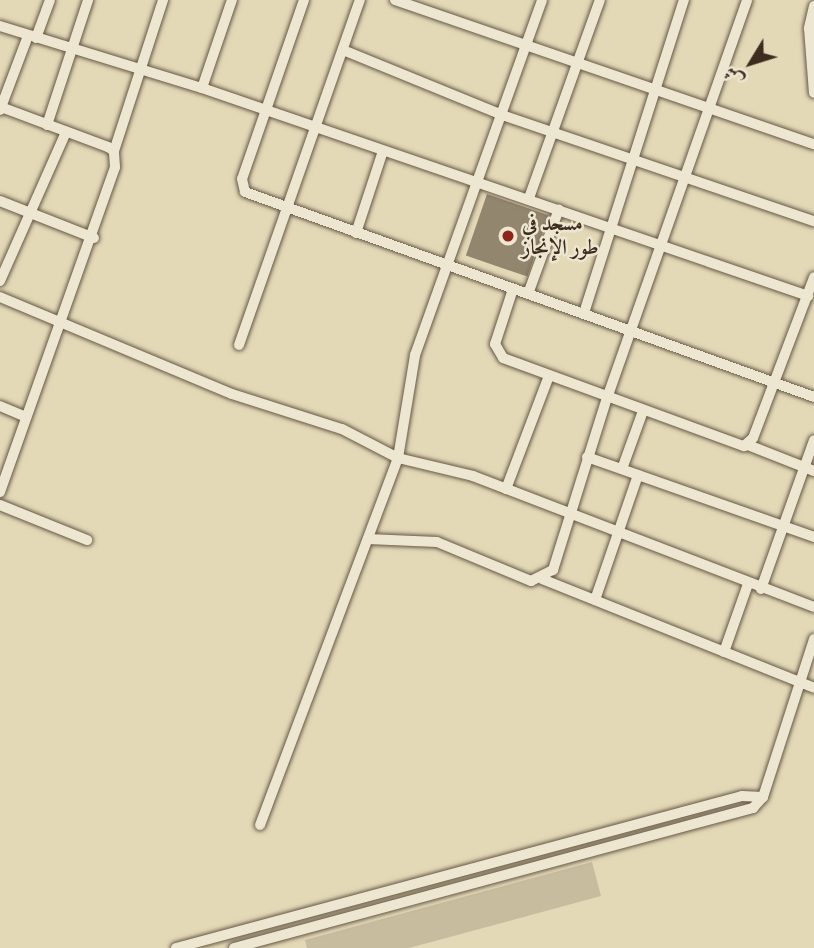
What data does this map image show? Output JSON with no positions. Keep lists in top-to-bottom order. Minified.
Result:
{"places":["مسجد في طور الإنجاز"],"north":"bottom left"}
